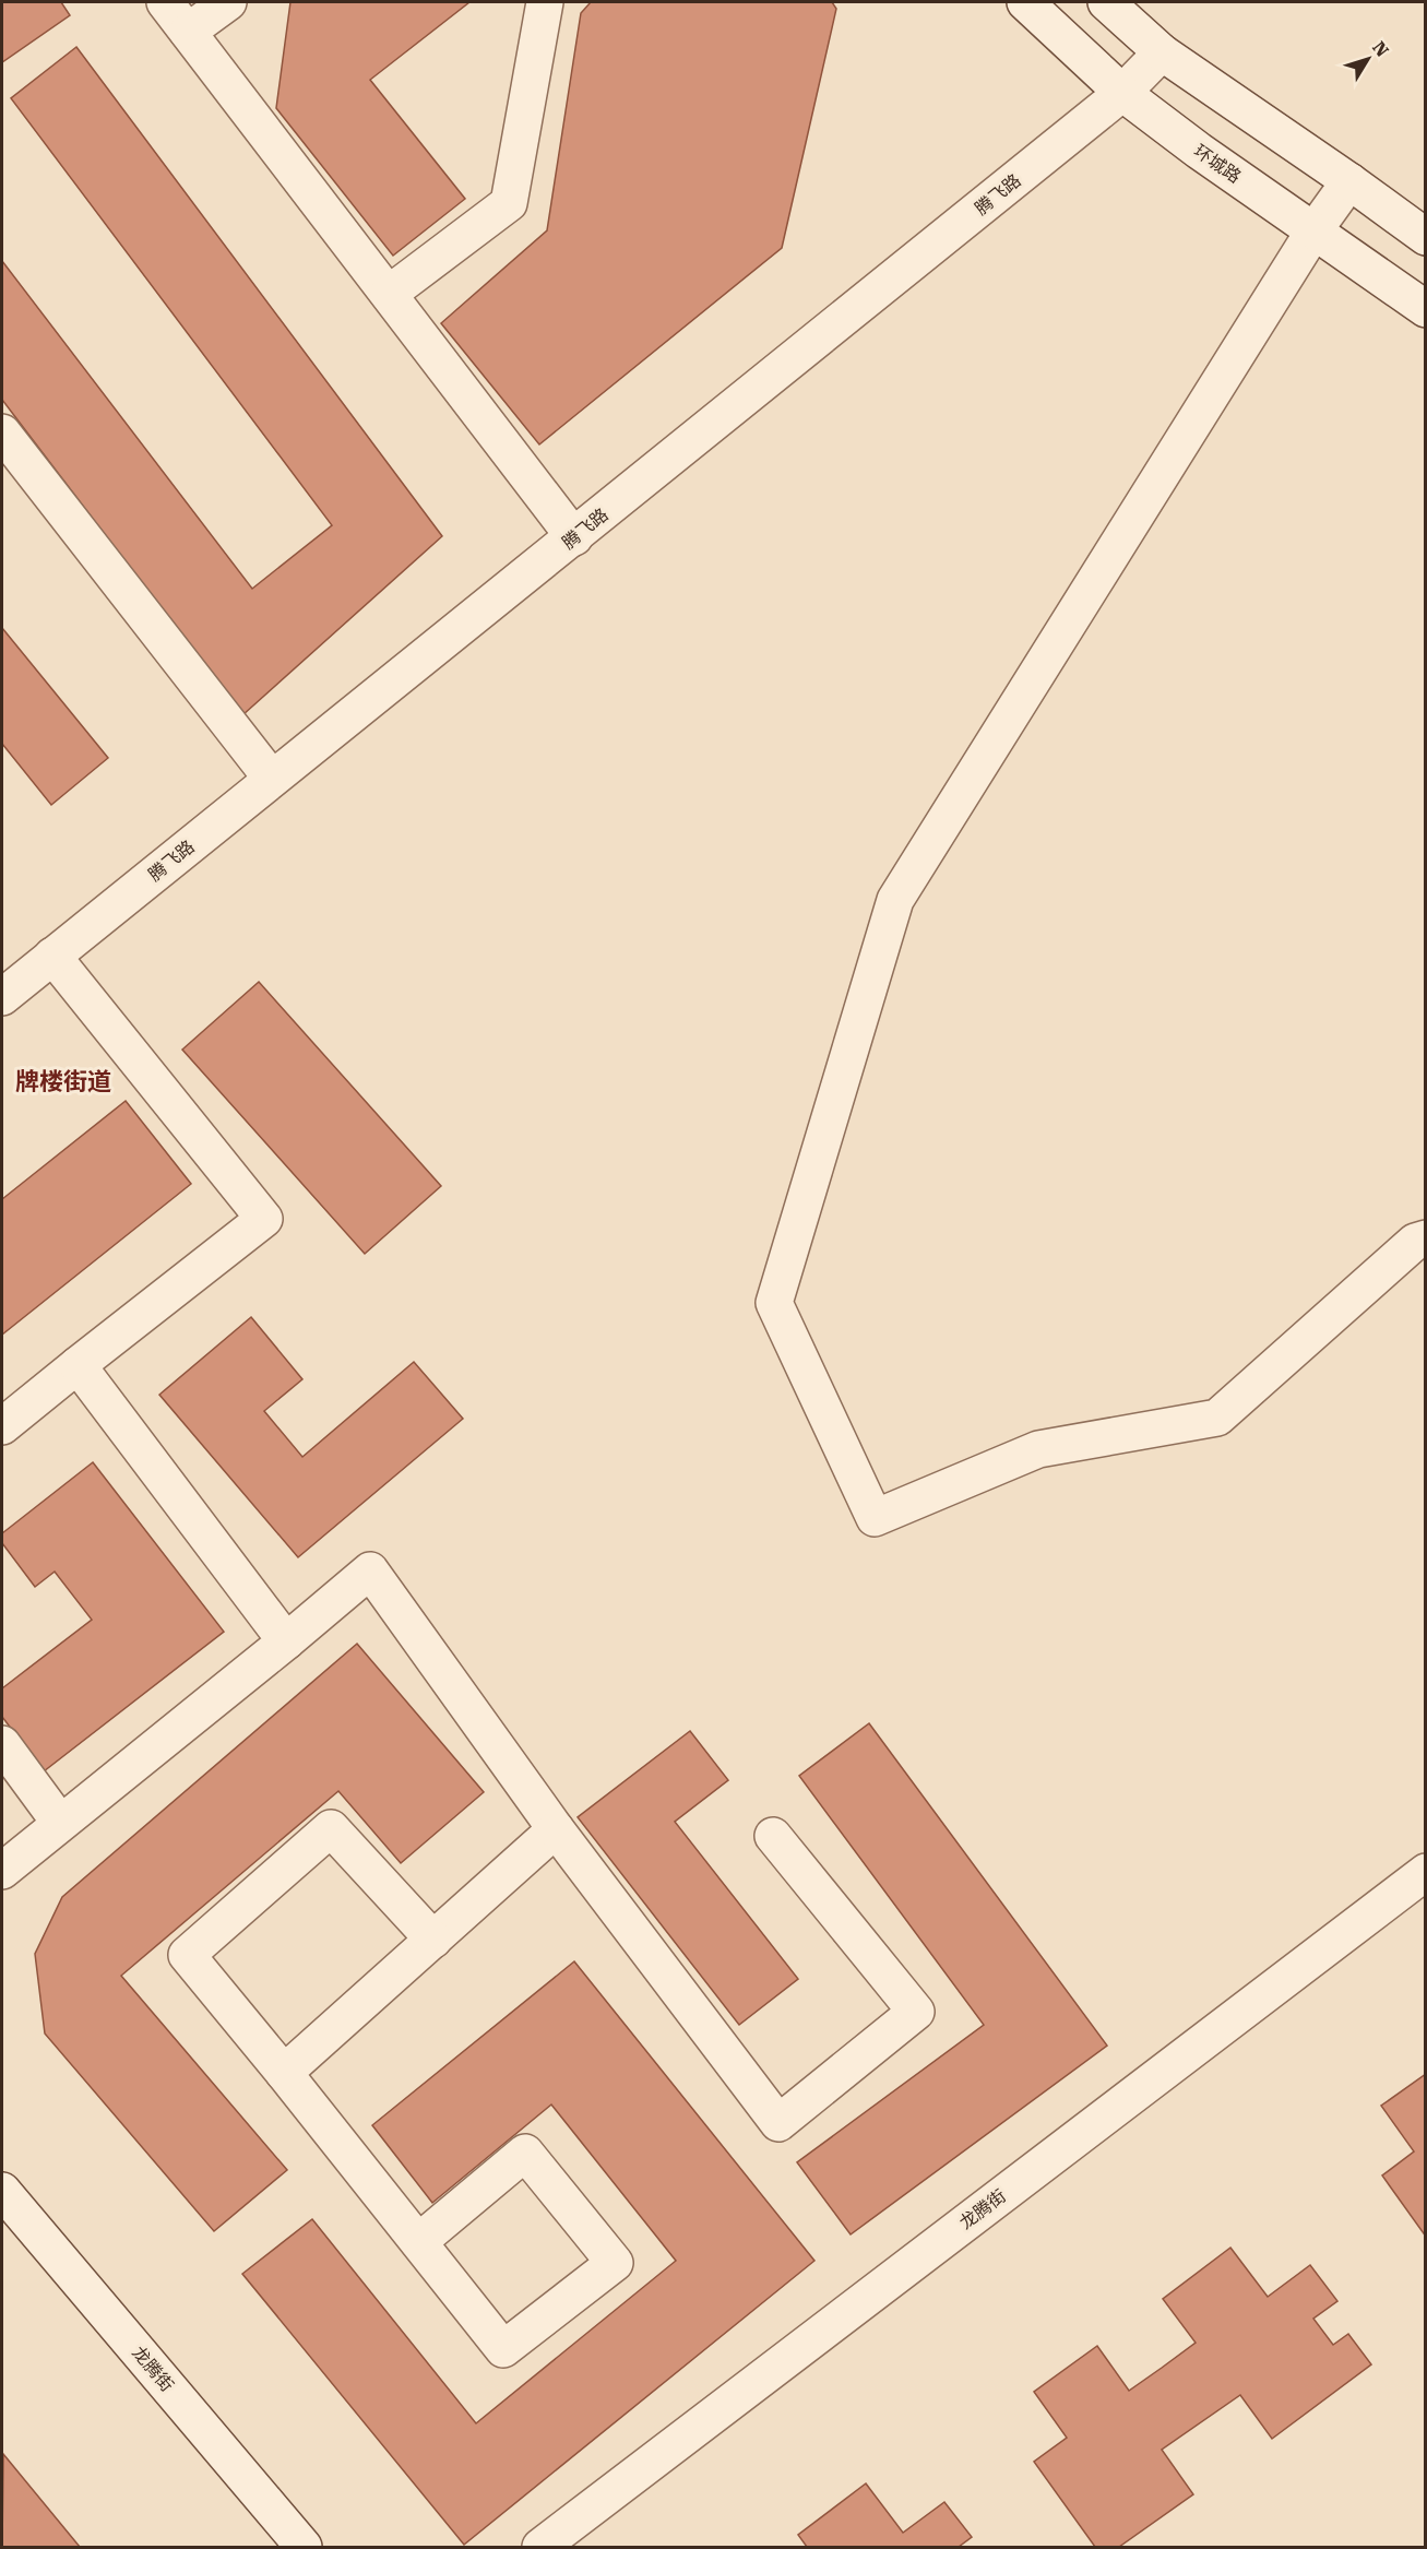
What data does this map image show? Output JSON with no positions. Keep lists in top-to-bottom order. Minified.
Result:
{"streets":{"street":["环城路","腾飞路","龙腾街"]},"crossings":[["环城路","腾飞路"]],"districts":["牌楼街道"],"north":"top right"}
